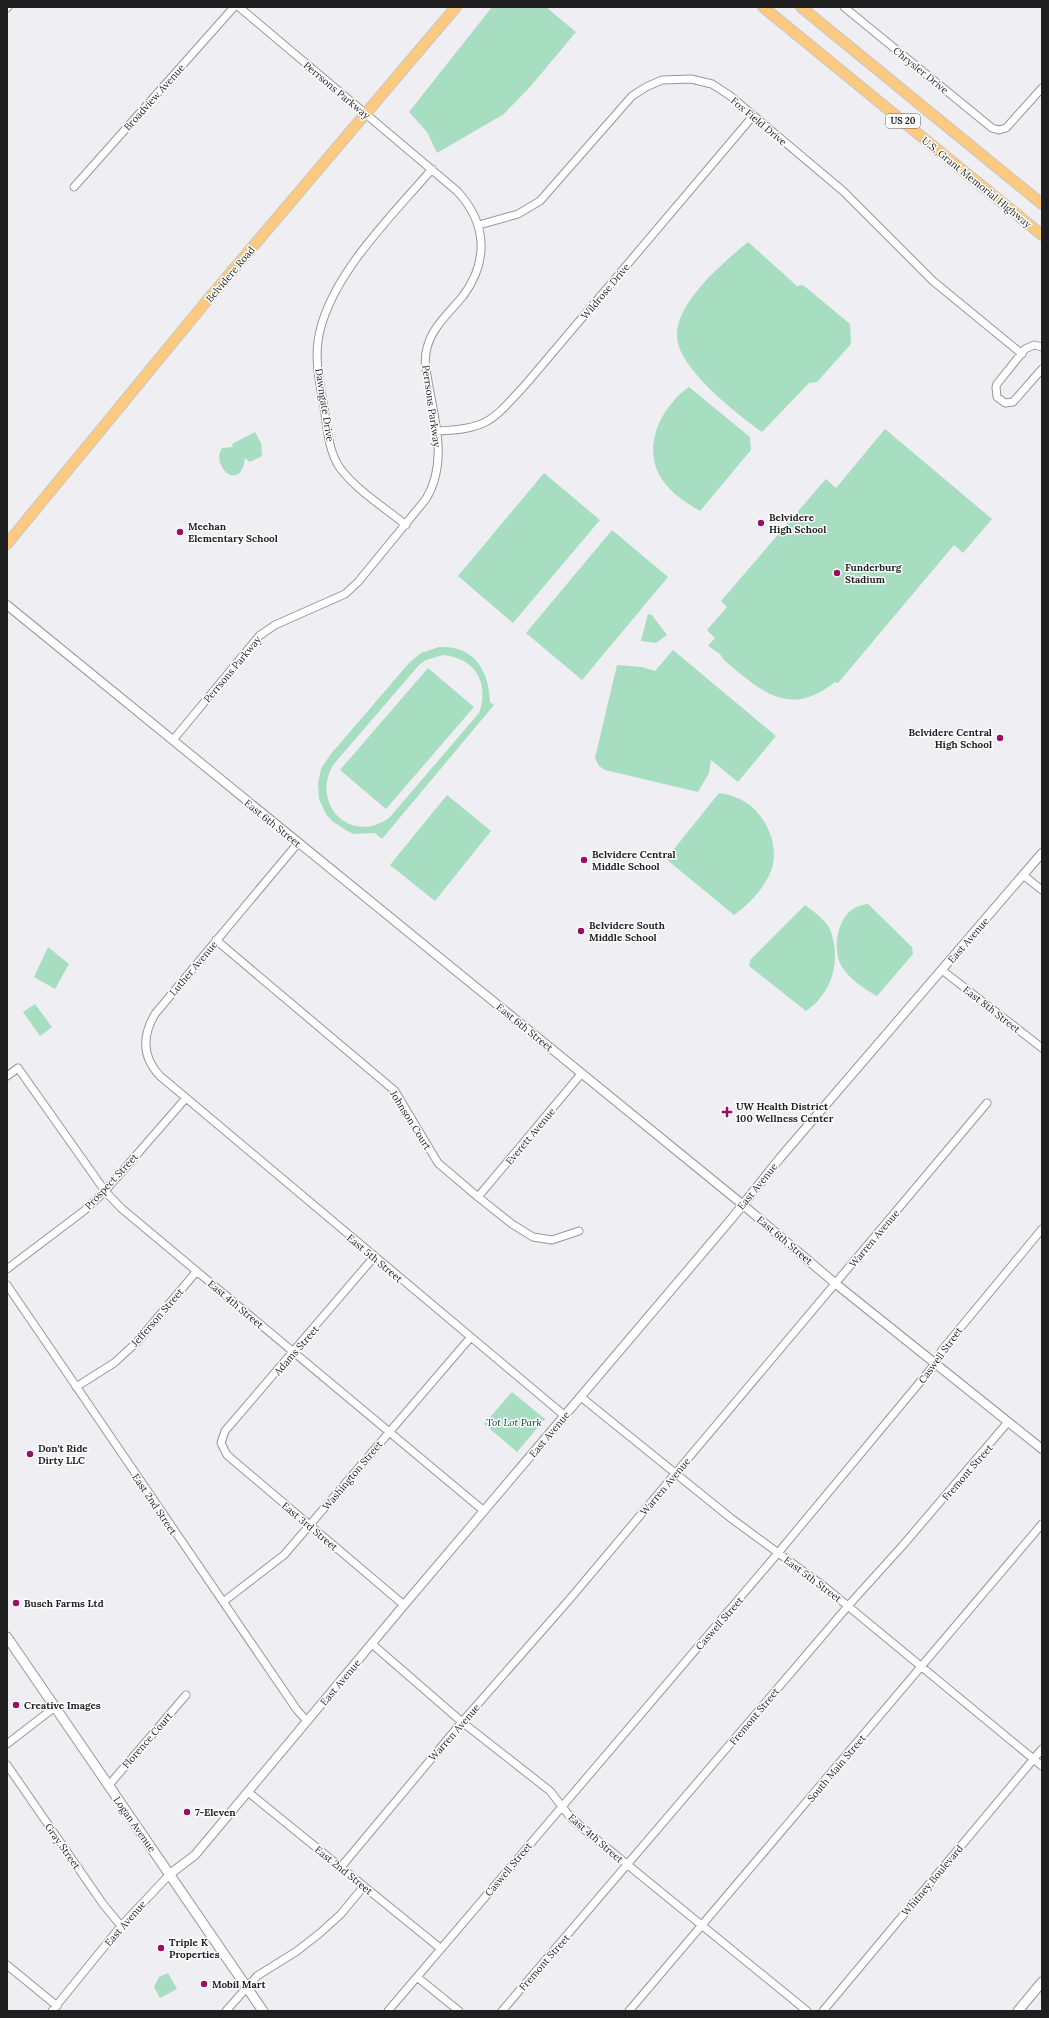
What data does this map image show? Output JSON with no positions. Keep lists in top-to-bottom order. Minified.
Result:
{"streets":{"main road":["US 20","U.S. Grant Memorial Highway","Belvidere Road","Logan Avenue"],"street":["Chrysler Drive","Perrsons Parkway","Broadview Avenue","Fox Field Drive","Wildrose Drive","Dawngate Drive","East 6th Street","East Avenue","Luther Avenue","East 8th Street","Johnson Court","Everett Avenue","Prospect Street","Warren Avenue","East 5th Street","East 4th Street","Jefferson Street","Adams Street","Caswell Street","Fremont Street","Washington Street","East 2nd Street","East 3rd Street","Florence Court","South Main Street","Gray Street","Whitney Boulevard"]},"crossings":[["Perrsons Parkway","Fox Field Drive"],["Perrsons Parkway","Belvidere Road"],["Perrsons Parkway","Wildrose Drive"],["Perrsons Parkway","Dawngate Drive"],["Perrsons Parkway","East 6th Street"],["Fox Field Drive","Wildrose Drive"],["East 6th Street","East Avenue"],["East 6th Street","Luther Avenue"],["East 6th Street","Everett Avenue"],["East 6th Street","Warren Avenue"],["East 6th Street","Caswell Street"],["East 6th Street","Fremont Street"],["East Avenue","East 8th Street"],["East Avenue","East 5th Street"],["East Avenue","East 4th Street"],["East Avenue","East 2nd Street"],["East Avenue","East 3rd Street"],["East Avenue","Logan Avenue"],["East Avenue","Gray Street"],["Luther Avenue","Johnson Court"],["Luther Avenue","Prospect Street"],["Luther Avenue","East 5th Street"],["Johnson Court","Everett Avenue"],["Prospect Street","East 5th Street"],["Prospect Street","East 4th Street"],["Warren Avenue","East 5th Street"],["Warren Avenue","East 4th Street"],["Warren Avenue","East 2nd Street"],["East 5th Street","Adams Street"],["East 5th Street","Caswell Street"],["East 5th Street","Fremont Street"],["East 5th Street","Washington Street"],["East 5th Street","South Main Street"],["East 5th Street","Whitney Boulevard"],["East 4th Street","Jefferson Street"],["East 4th Street","Adams Street"],["East 4th Street","Caswell Street"],["East 4th Street","Fremont Street"],["East 4th Street","Washington Street"],["East 4th Street","South Main Street"],["Jefferson Street","East 2nd Street"],["Adams Street","East 3rd Street"],["Caswell Street","East 2nd Street"],["Washington Street","East 2nd Street"],["Washington Street","East 3rd Street"],["Florence Court","Logan Avenue"]],"parks":["Tot Lot Park"],"places":{"other":["Belvidere High School","Meehan Elementary School","Funderburg Stadium","Belvidere Central High School","Belvidere Central Middle School","Belvidere South Middle School","Don’t Ride Dirty LLC","Busch Farms Ltd","Creative Images","7-Eleven","Triple K Properties","Mobil Mart"],"health":["UW Health District 100 Wellness Center"]}}
